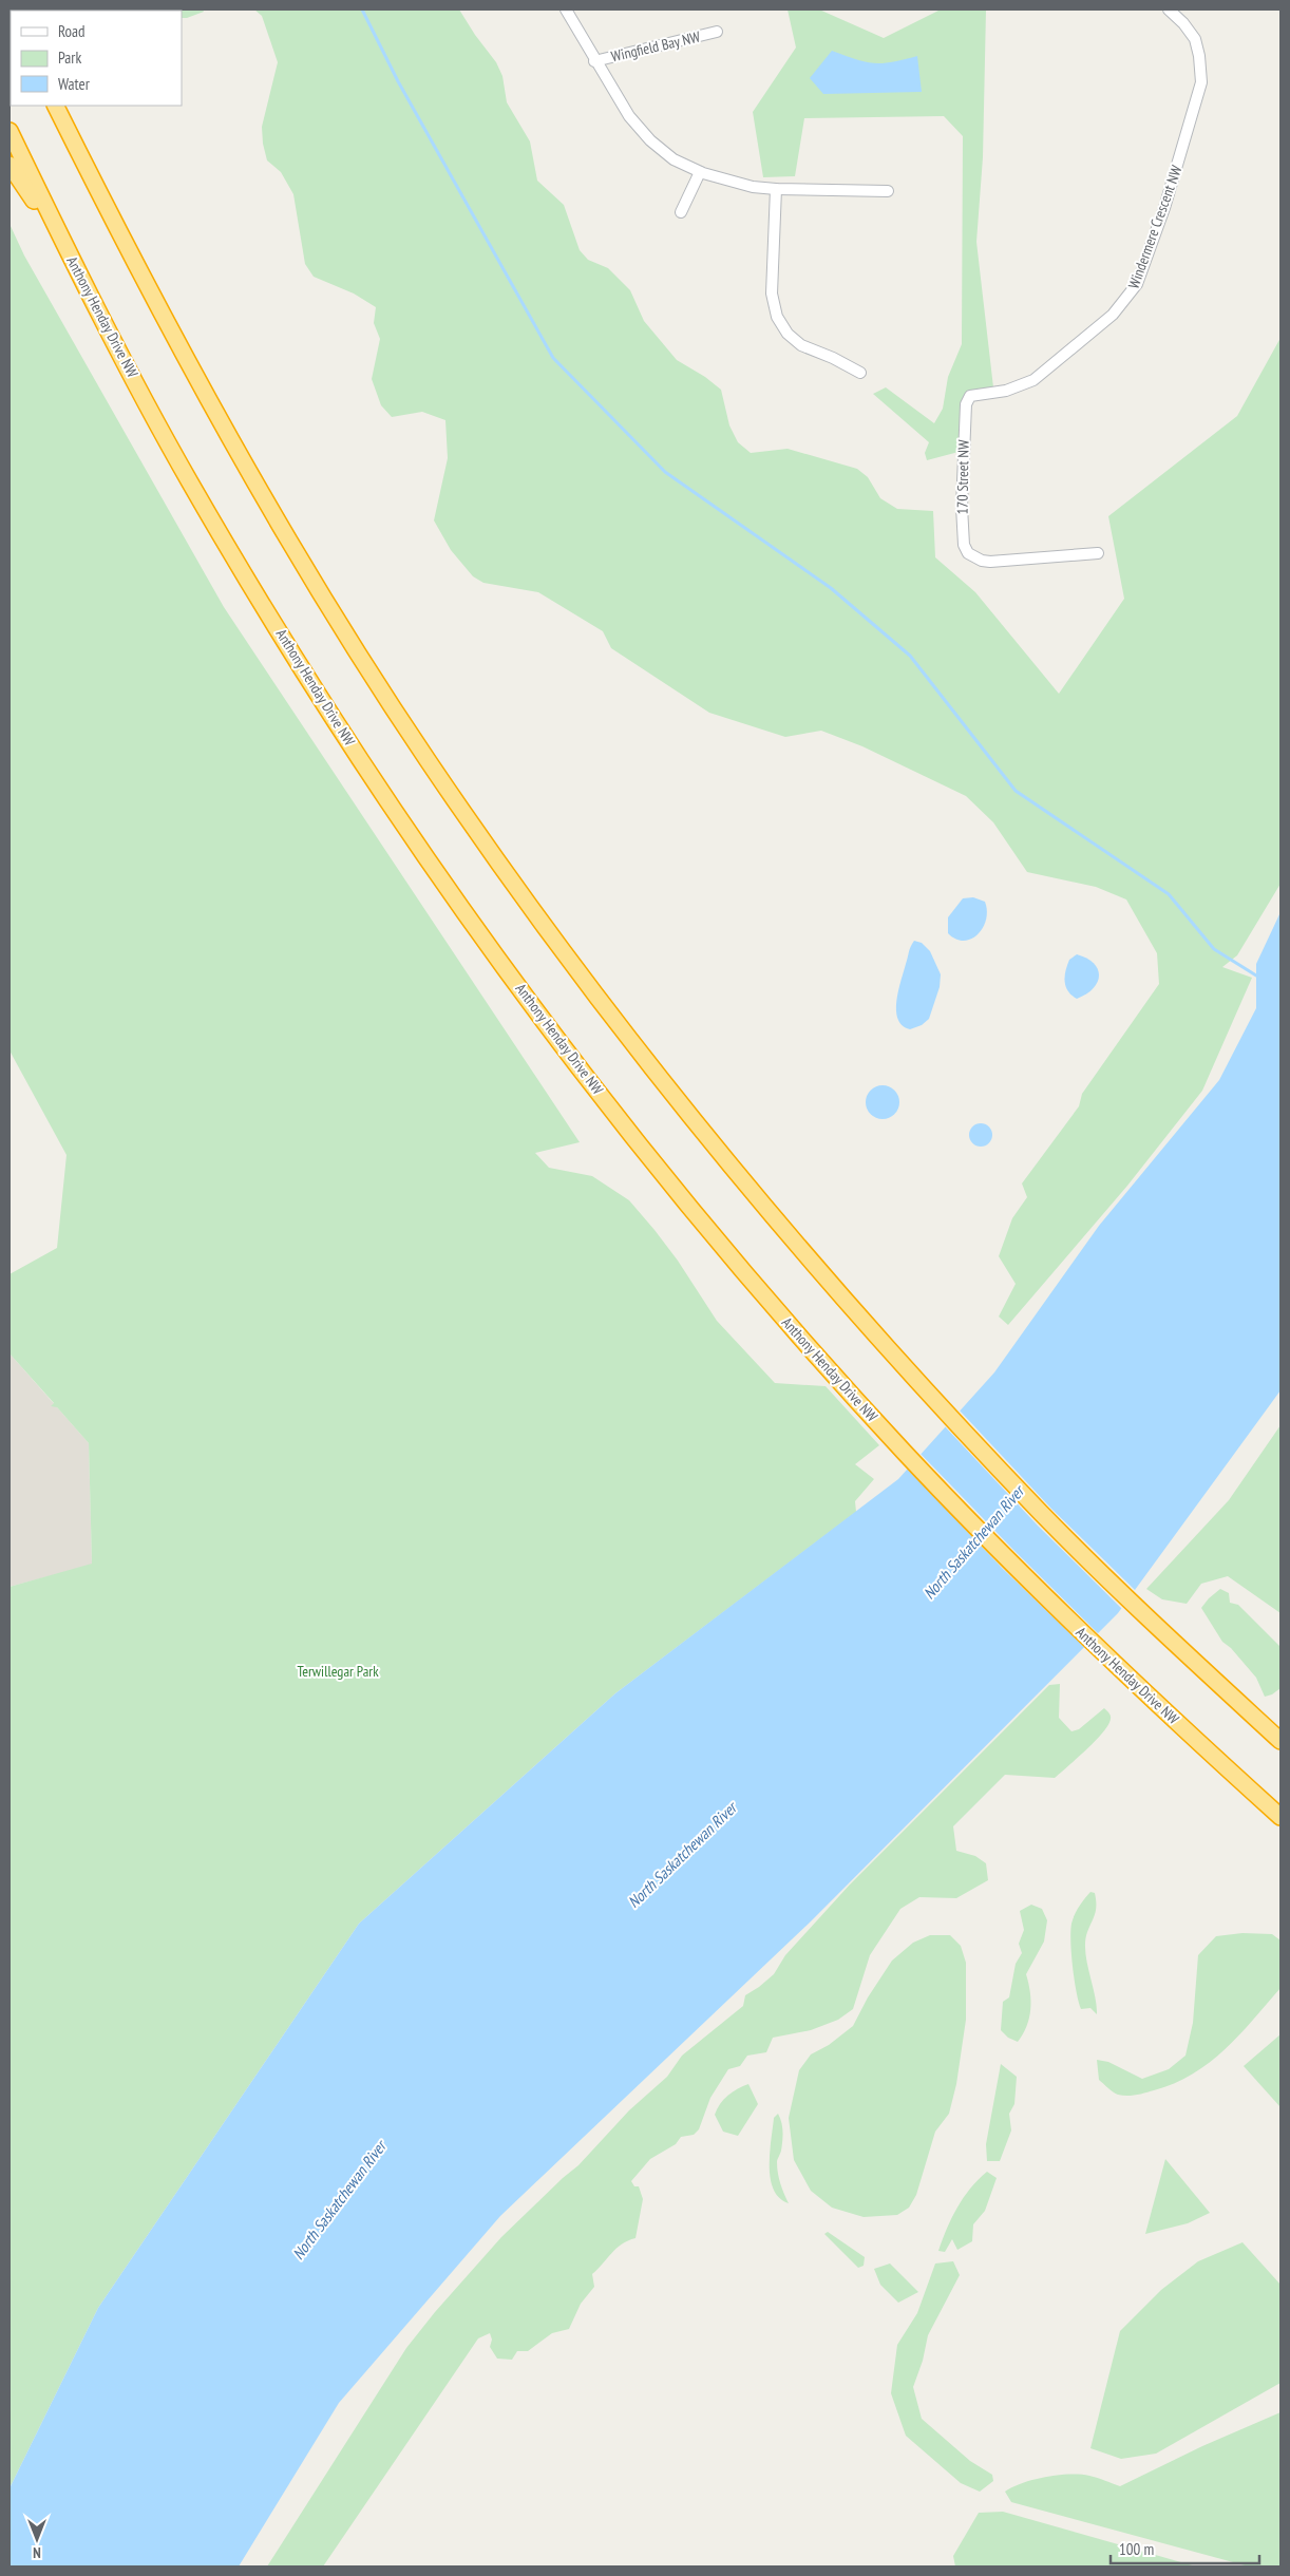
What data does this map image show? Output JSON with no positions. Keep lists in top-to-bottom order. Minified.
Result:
{"streets":{"highway":["Anthony Henday Drive NW"],"street":["Wingfield Bay NW","Windermere Crescent NW","170 Street NW"]},"crossings":[["Windermere Crescent NW","170 Street NW"]],"water":["North Saskatchewan River"],"parks":["Terwillegar Park"],"legend":["Road","Park","Water"],"scale_bar":"100 m","north":"bottom"}
